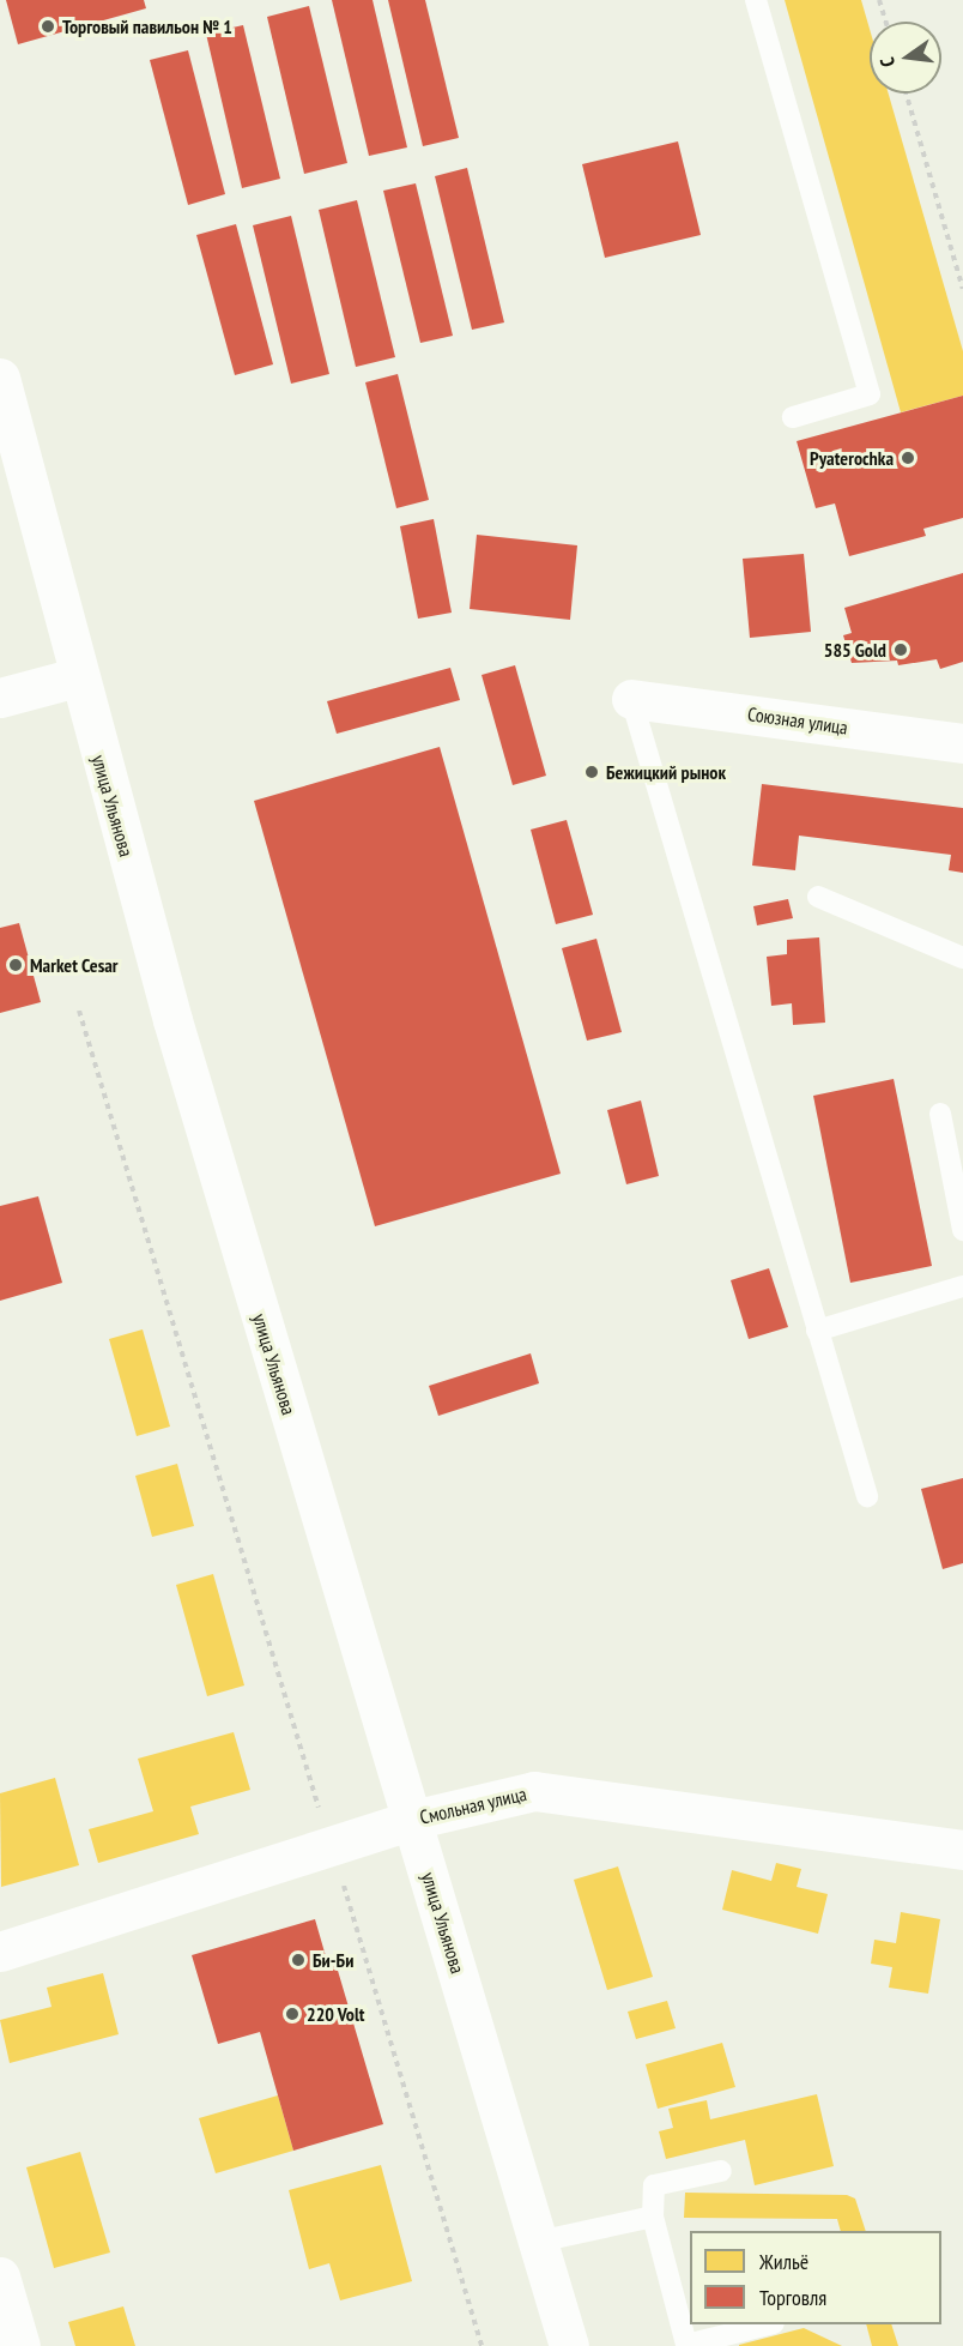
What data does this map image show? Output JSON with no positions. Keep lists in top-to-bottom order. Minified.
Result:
{"streets":{"main road":["Союзная улица","улица Ульянова","Смольная улица"]},"crossings":[["улица Ульянова","Смольная улица"]],"places":["Торговый павильон № 1","Pyaterochka","585 Gold","Бежицкий рынок","Market Cesar","Би-Би","220 Volt"],"legend":["Жильё","Торговля"],"north":"left"}
